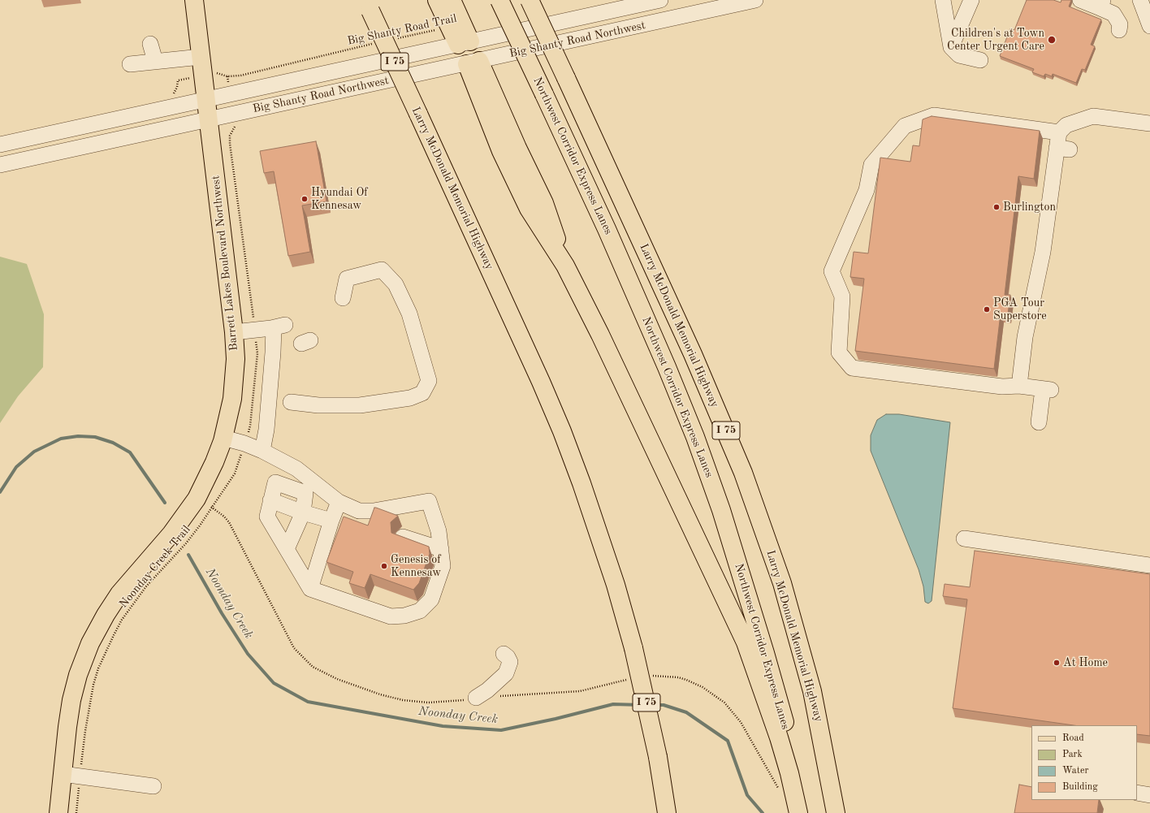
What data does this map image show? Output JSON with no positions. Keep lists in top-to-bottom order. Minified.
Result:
{"streets":{"main road":["I 75","Northwest Corridor Express Lanes","Larry McDonald Memorial Highway","Barrett Lakes Boulevard Northwest"],"street":["Big Shanty Road Northwest"],"path":["Big Shanty Road Trail","Noonday Creek Trail"]},"crossings":[["Big Shanty Road Northwest","Barrett Lakes Boulevard Northwest"]],"water":["Noonday Creek"],"places":["Children's at Town Center Urgent Care","Hyundai Of Kennesaw","Burlington","PGA Tour Superstore","Genesis of Kennesaw","At Home"],"legend":["Road","Park","Water","Building"]}
